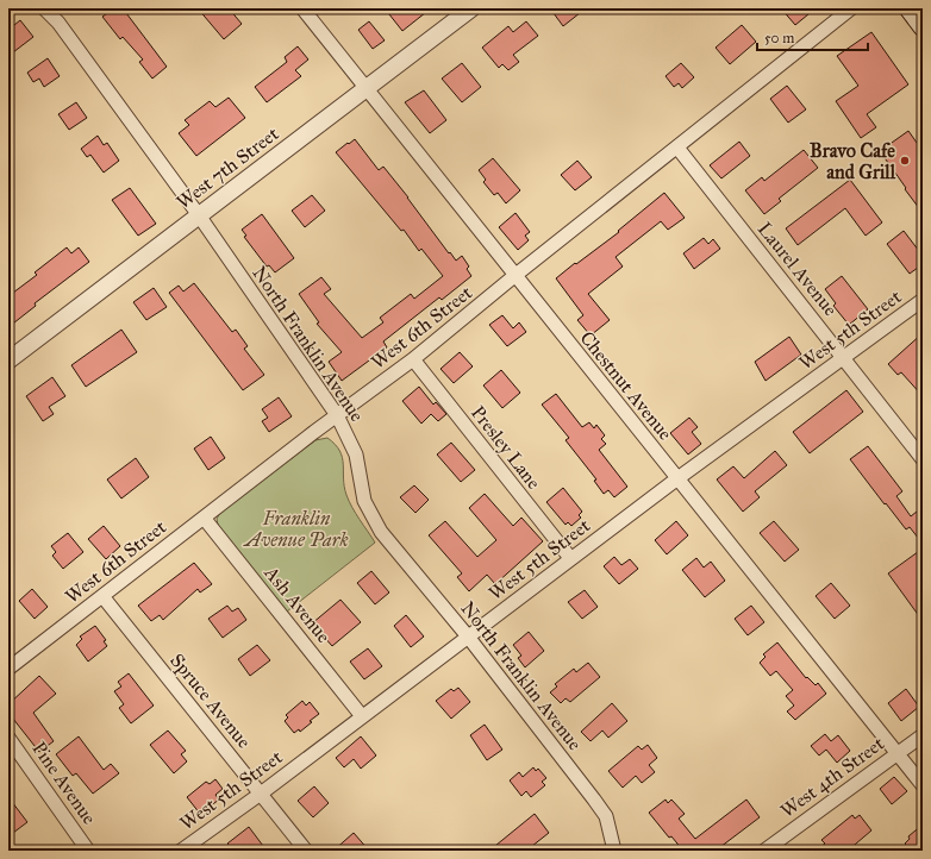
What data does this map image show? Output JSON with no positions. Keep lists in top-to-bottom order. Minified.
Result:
{"streets":{"street":["West 7th Street","Laurel Avenue","West 6th Street","West 5th Street","North Franklin Avenue","Chestnut Avenue","Presley Lane","Ash Avenue","Spruce Avenue","West 4th Street","Pine Avenue"]},"crossings":[["West 7th Street","North Franklin Avenue"],["West 7th Street","Chestnut Avenue"],["Laurel Avenue","West 6th Street"],["Laurel Avenue","West 5th Street"],["West 6th Street","North Franklin Avenue"],["West 6th Street","Chestnut Avenue"],["West 6th Street","Presley Lane"],["West 6th Street","Ash Avenue"],["West 6th Street","Spruce Avenue"],["West 5th Street","North Franklin Avenue"],["West 5th Street","Chestnut Avenue"],["West 5th Street","Presley Lane"],["West 5th Street","Ash Avenue"],["West 5th Street","Spruce Avenue"],["Chestnut Avenue","West 4th Street"]],"parks":["Franklin Avenue Park"],"places":["Bravo Cafe and Grill"],"scale_bar":"50 m"}
